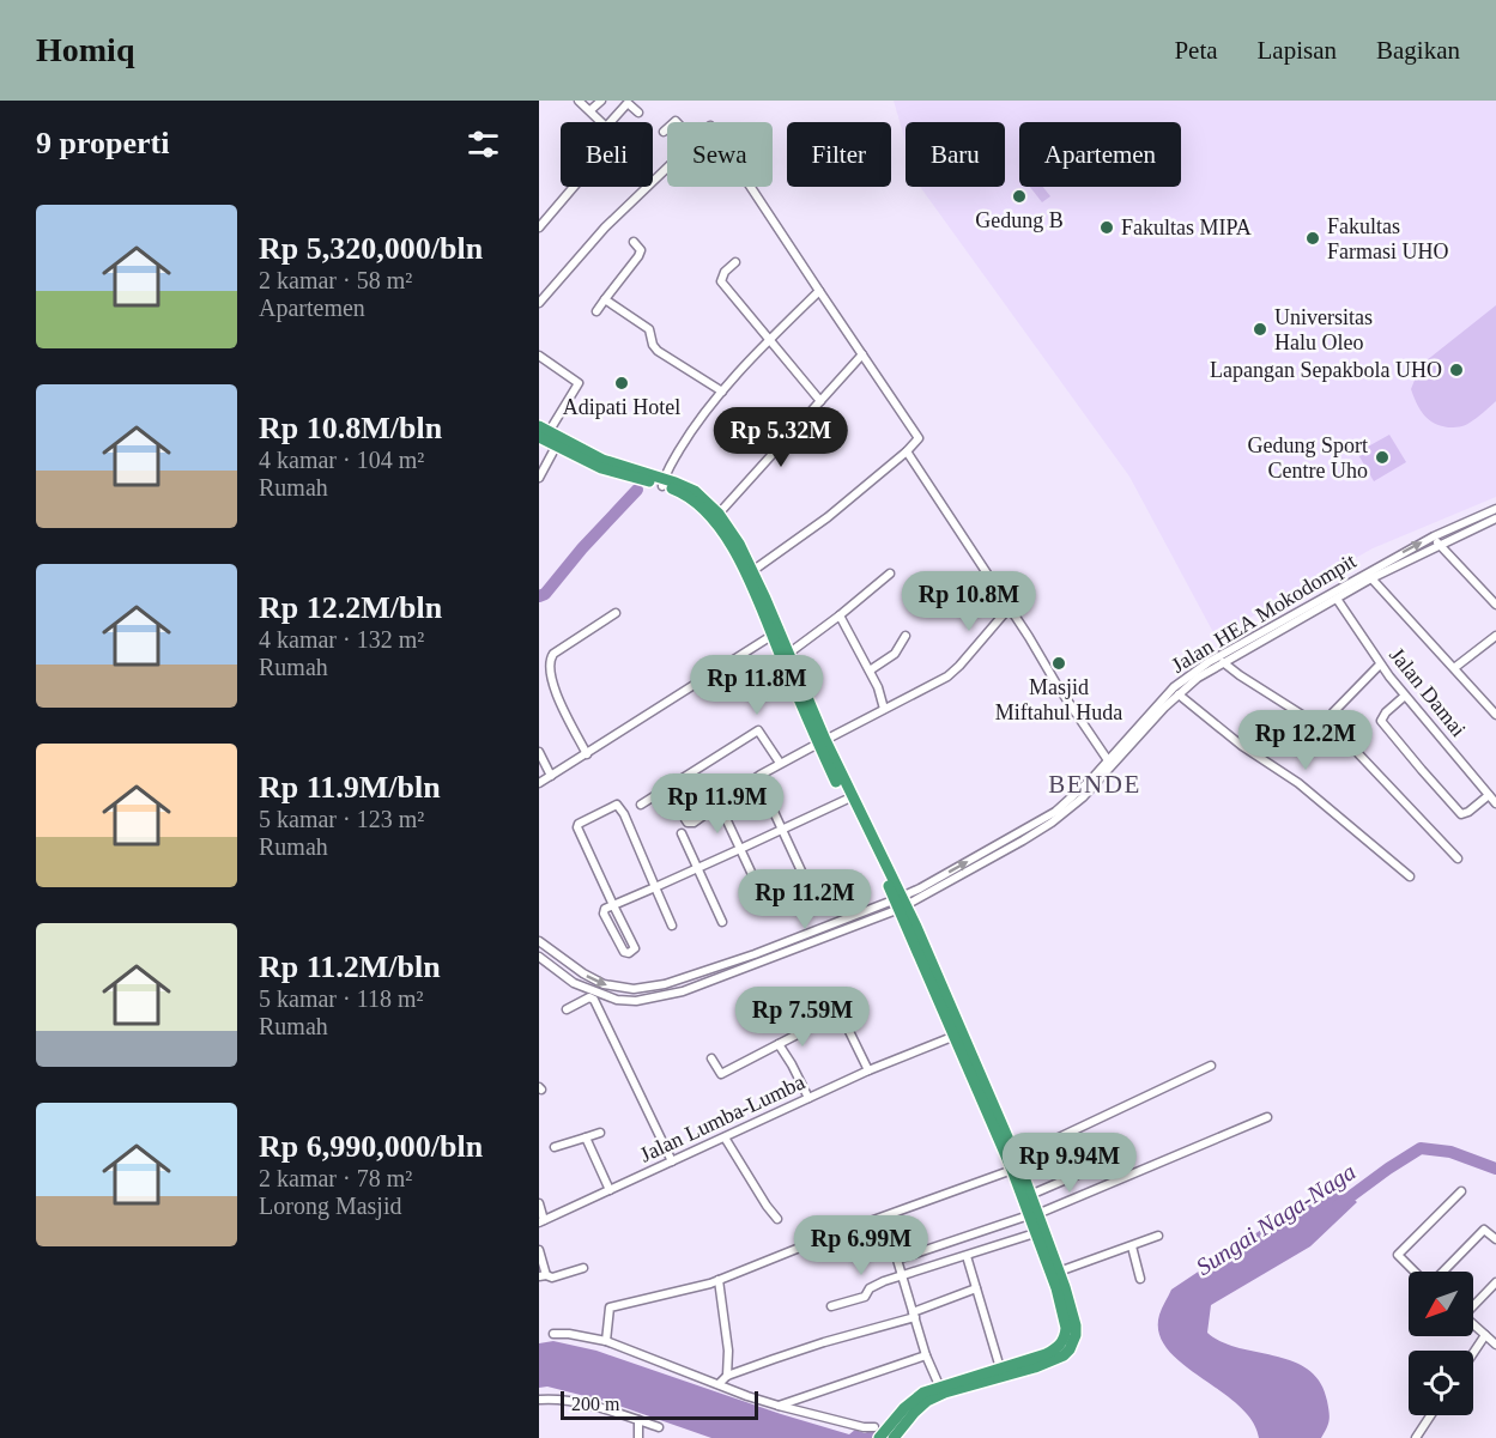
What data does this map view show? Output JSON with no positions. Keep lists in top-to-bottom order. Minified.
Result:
{"streets":{"street":["Jalan HEA Mokodompit","Jalan Damai","Jalan Lumba-Lumba"]},"crossings":[["Jalan HEA Mokodompit","Jalan Damai"]],"districts":["BENDE"],"water":["Sungai Naga-Naga"],"places":["Gedung B","Fakultas MIPA","Fakultas Farmasi UHO","Universitas Halu Oleo","Lapangan Sepakbola UHO","Adipati Hotel","Gedung Sport Centre Uho","Masjid Miftahul Huda"],"scale_bar":"200 m","north":"bottom left","page":{"header":"Homiq","nav":["Peta","Lapisan","Bagikan"],"heading":"9 properti","chip":["Beli","Sewa","Filter","Baru","Apartemen"],"list":[{"name":"Rp 5,320,000/bln","note":"2 kamar · 58 m² · Apartemen"},{"name":"Rp 10.8M/bln","note":"4 kamar · 104 m² · Rumah"},{"name":"Rp 12.2M/bln","note":"4 kamar · 132 m² · Rumah"},{"name":"Rp 11.9M/bln","note":"5 kamar · 123 m² · Rumah"},{"name":"Rp 11.2M/bln","note":"5 kamar · 118 m² · Rumah"},{"name":"Rp 6,990,000/bln","note":"2 kamar · 78 m² · Lorong Masjid"}],"price":["Rp 5.32M","Rp 10.8M","Rp 11.8M","Rp 12.2M","Rp 11.9M","Rp 11.2M","Rp 7.59M","Rp 9.94M","Rp 6.99M"],"scale":"200 m"}}
